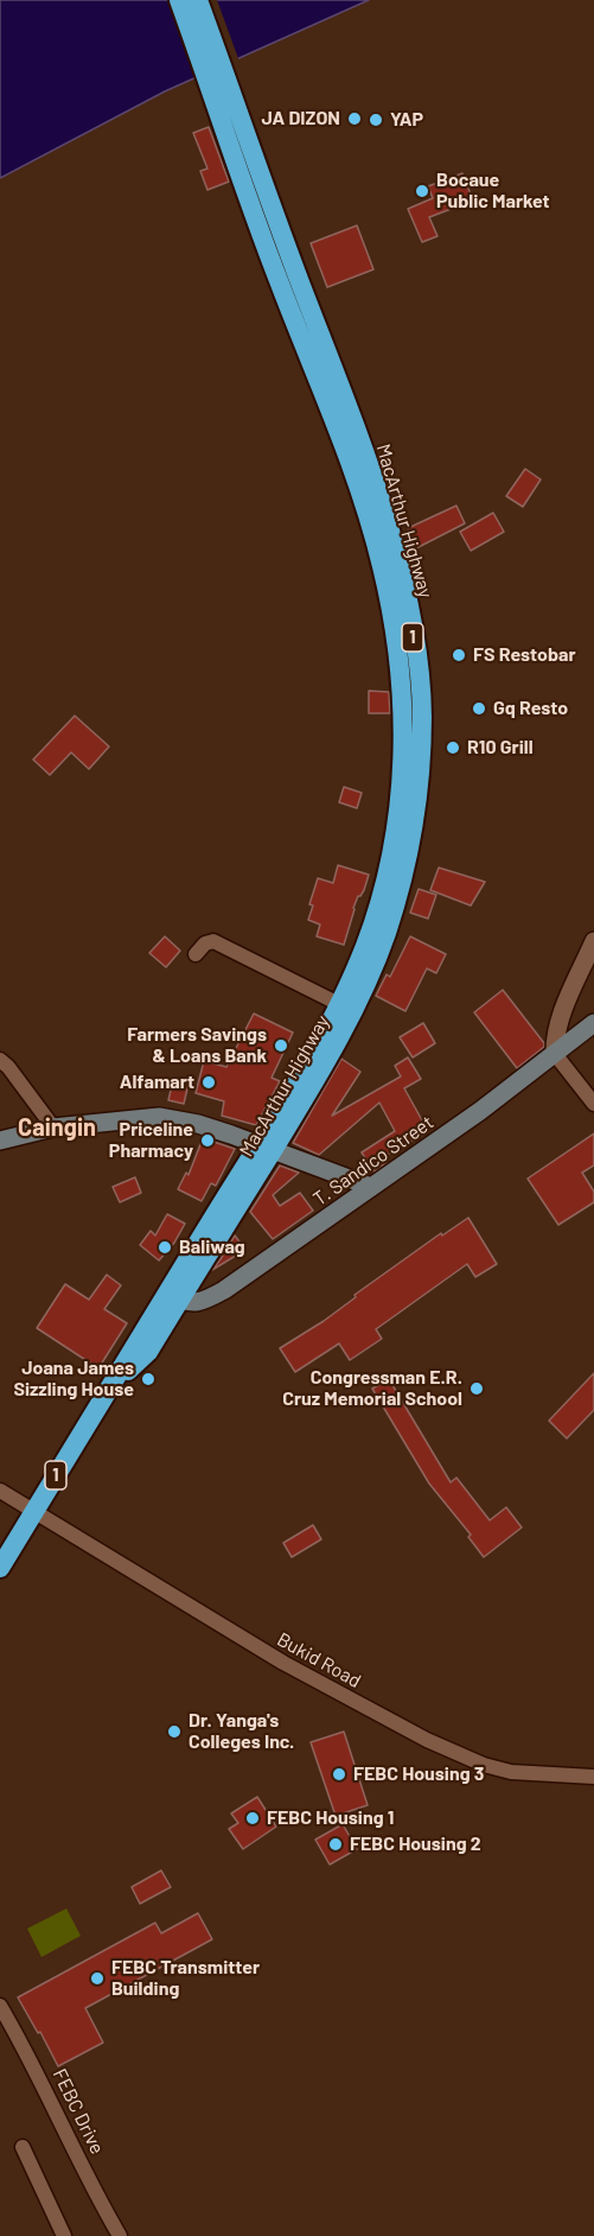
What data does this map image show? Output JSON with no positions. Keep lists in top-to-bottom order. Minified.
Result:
{"streets":{"highway":["MacArthur Highway","1"],"main road":["T. Sandico Street"],"street":["Bukid Road","FEBC Drive"]},"crossings":[["MacArthur Highway","T. Sandico Street"],["MacArthur Highway","Bukid Road"]],"districts":["Caingin"],"places":["JA DIZON","YAP","Bocaue Public Market","FS Restobar","Gq Resto","R10 Grill","Farmers Savings & Loans Bank","Alfamart","Priceline Pharmacy","Baliwag","Joana James Sizzling House","Congressman E.R. Cruz Memorial School","Dr. Yanga's Colleges Inc.","FEBC Housing 3","FEBC Housing 1","FEBC Housing 2","FEBC Transmitter Building"]}
